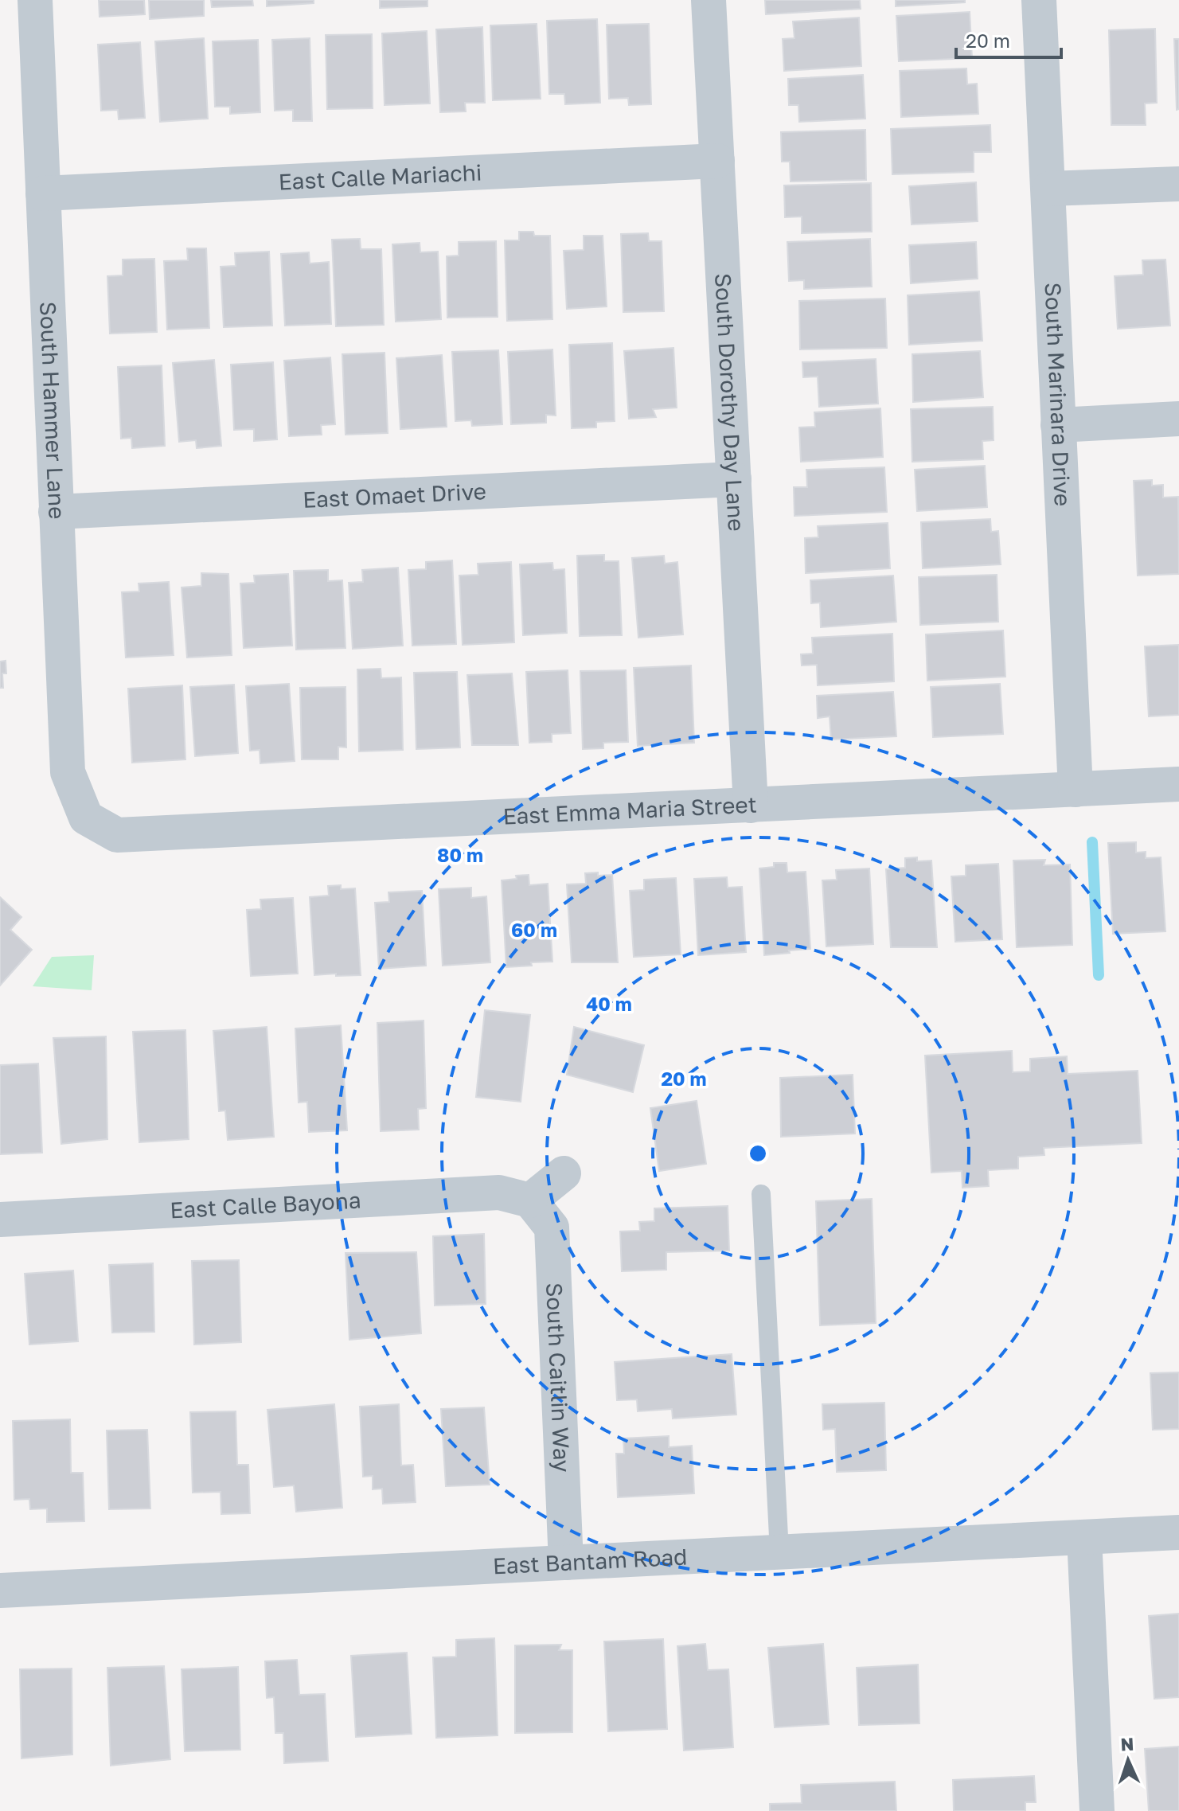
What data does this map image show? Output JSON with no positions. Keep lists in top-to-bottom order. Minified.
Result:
{"streets":{"street":["East Calle Mariachi","South Marinara Drive","South Dorothy Day Lane","South Hammer Lane","East Omaet Drive","East Emma Maria Street","East Calle Bayona","South Caitlin Way","East Bantam Road"]},"crossings":[["East Calle Mariachi","South Dorothy Day Lane"],["East Calle Mariachi","South Hammer Lane"],["South Marinara Drive","East Emma Maria Street"],["South Dorothy Day Lane","East Omaet Drive"],["South Dorothy Day Lane","East Emma Maria Street"],["South Hammer Lane","East Omaet Drive"],["South Hammer Lane","East Emma Maria Street"],["East Calle Bayona","South Caitlin Way"],["South Caitlin Way","East Bantam Road"]],"scale_bar":"20 m","north":"top","rings":["80 m","60 m","40 m","20 m"]}
